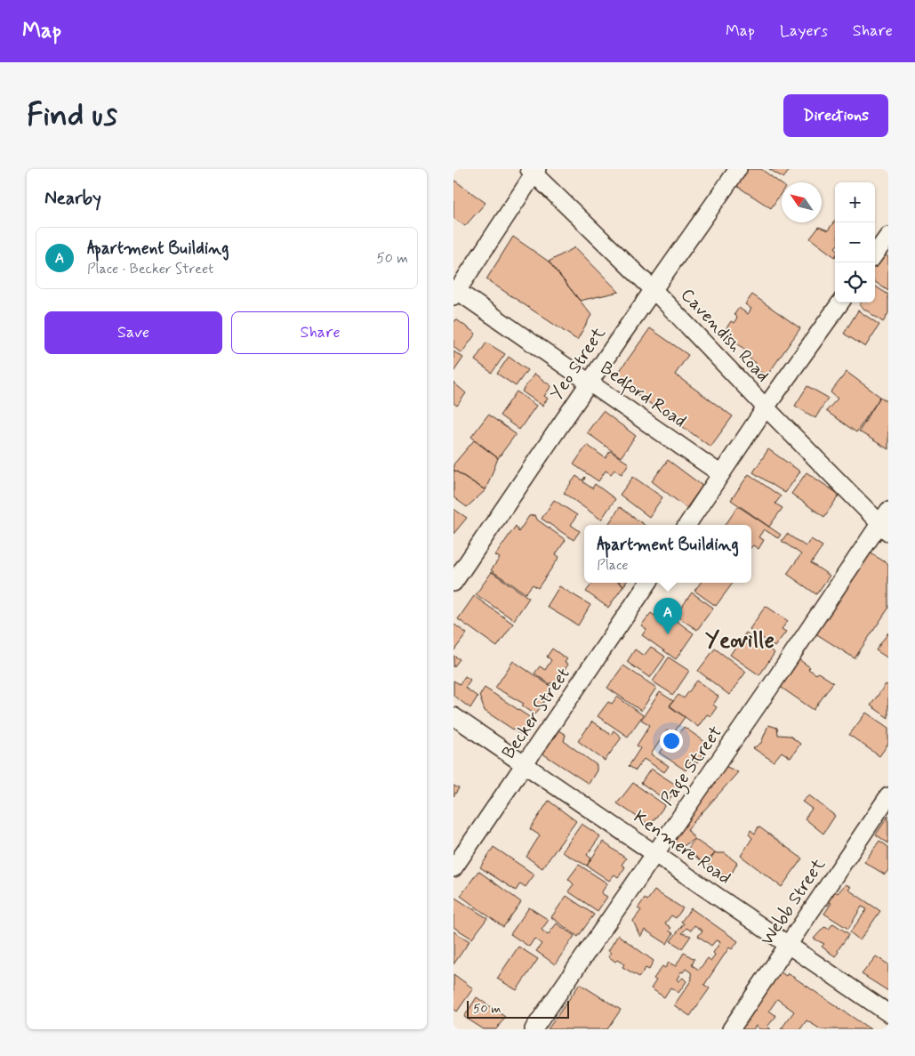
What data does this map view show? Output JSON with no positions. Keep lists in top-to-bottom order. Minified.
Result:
{"streets":{"street":["Cavendish Road","Yeo Street","Bedford Road","Becker Street","Page Street","Kenmere Road","Webb Street"]},"crossings":[["Cavendish Road","Yeo Street"],["Cavendish Road","Page Street"],["Yeo Street","Bedford Road"],["Becker Street","Kenmere Road"],["Page Street","Kenmere Road"],["Kenmere Road","Webb Street"]],"districts":["Yeoville"],"scale_bar":"50 m","north":"top left","page":{"header":"Map","nav":["Map","Layers","Share"],"buttons":["Directions",["Save","Share"]],"title":"Find us","heading":"Nearby","map_buttons":["+","−"],"list":[{"mark":"A","name":"Apartment Building","note":"Place · Becker Street","value":"50 m"}],"popup":["Apartment Building","Place"],"pins":"A","scale":"50 m"}}
